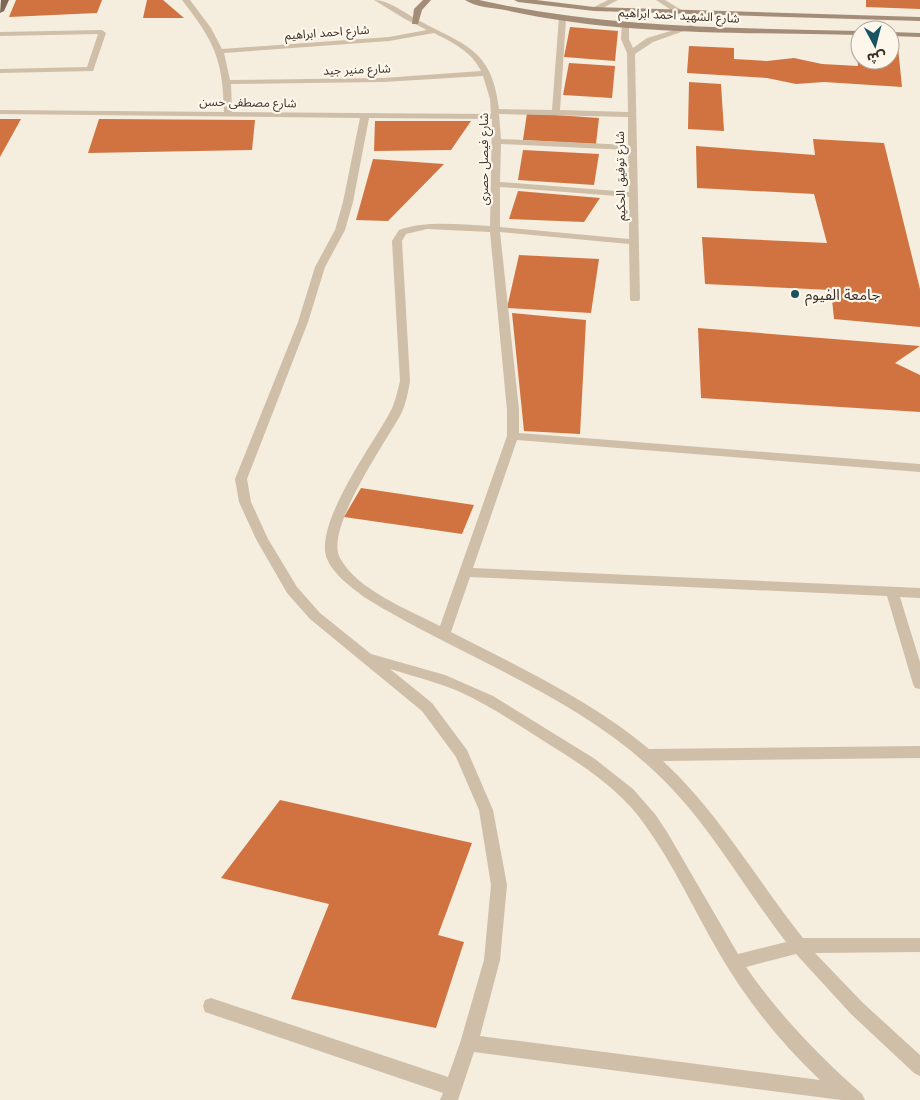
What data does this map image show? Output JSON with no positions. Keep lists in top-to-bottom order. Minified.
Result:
{"streets":{"main road":["شارع الشهيد احمد ابراهيم"],"street":["شارع احمد ابراهيم","شارع منير جيد","شارع مصطفى حسن","شارع فيصل حصرى","شارع توفيق الحكيم"]},"crossings":[["شارع الشهيد احمد ابراهيم","شارع توفيق الحكيم"],["شارع احمد ابراهيم","شارع فيصل حصرى"],["شارع منير جيد","شارع فيصل حصرى"],["شارع مصطفى حسن","شارع فيصل حصرى"],["شارع مصطفى حسن","شارع توفيق الحكيم"]],"places":["جامعة الفيوم"],"north":"bottom"}
